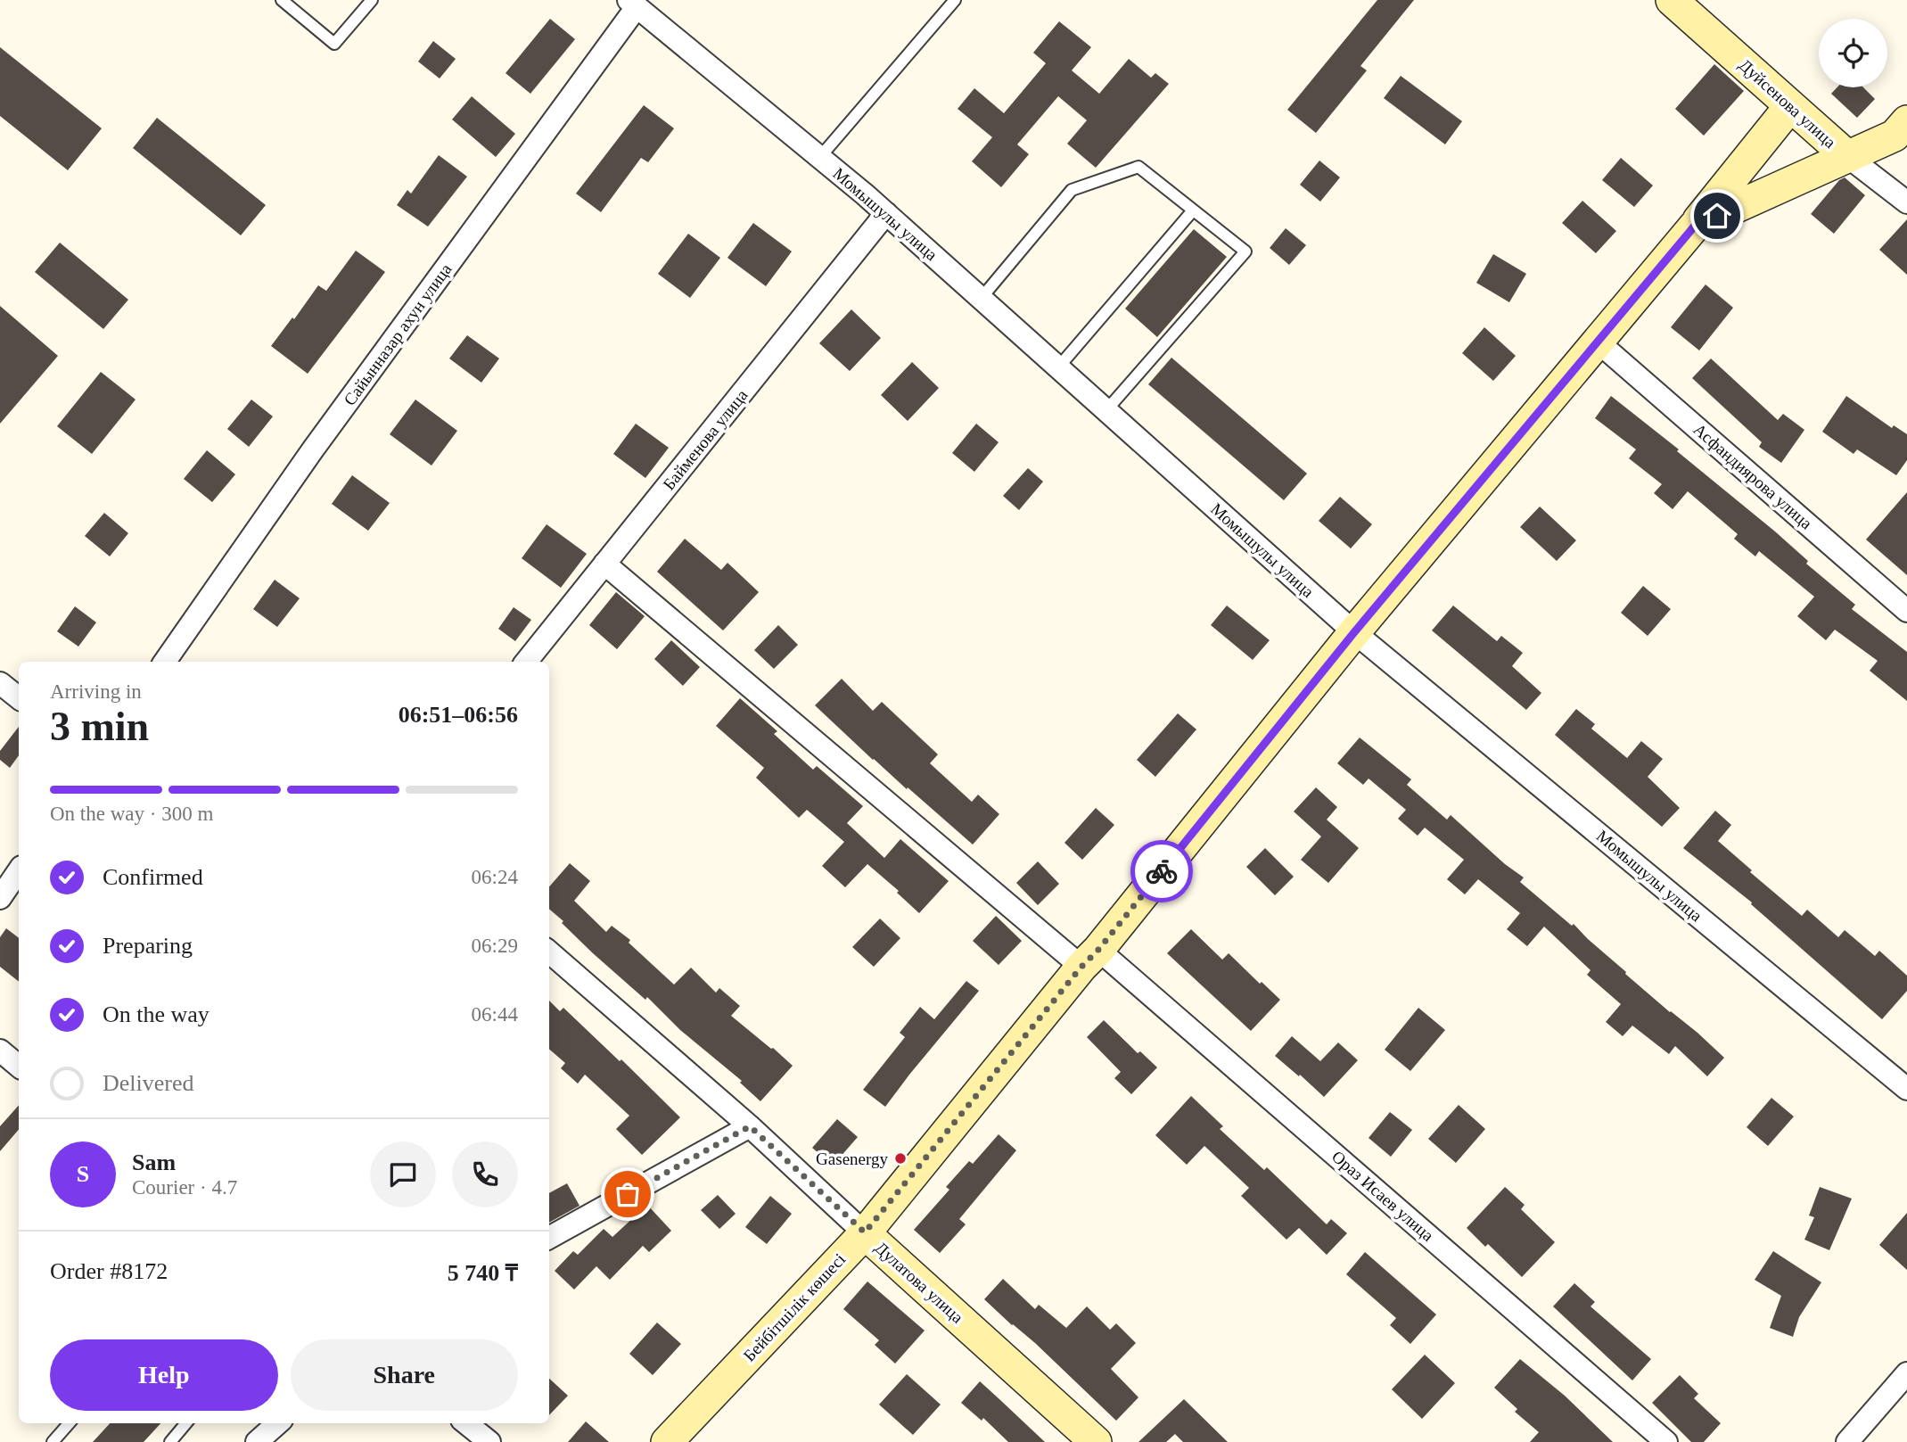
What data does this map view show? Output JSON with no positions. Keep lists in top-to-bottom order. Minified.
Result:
{"streets":{"street":["Дуйсенова улица","Момышулы улица","Сайынназар ахун улица","Байменова улица","Асфандиярова улица","Ораз Исаев улица","Дулатова улица","Бейбітшілік көшесі"]},"crossings":[["Дуйсенова улица","Бейбітшілік көшесі"],["Момышулы улица","Сайынназар ахун улица"],["Момышулы улица","Байменова улица"],["Момышулы улица","Бейбітшілік көшесі"],["Байменова улица","Ораз Исаев улица"],["Асфандиярова улица","Бейбітшілік көшесі"],["Ораз Исаев улица","Бейбітшілік көшесі"],["Дулатова улица","Бейбітшілік көшесі"]],"places":["Gasenergy"],"page":{"heading":["3 min","Arriving in","06:51–06:56"],"panel":["Sam","Courier · 4.7","Order #8172","5 740 ₸"],"bar":"On the way · 300 m","list":[["Confirmed","06:24"],["Preparing","06:29"],["On the way","06:44"],"Delivered"],"round":"S","buttons":["Help","Share"]}}
